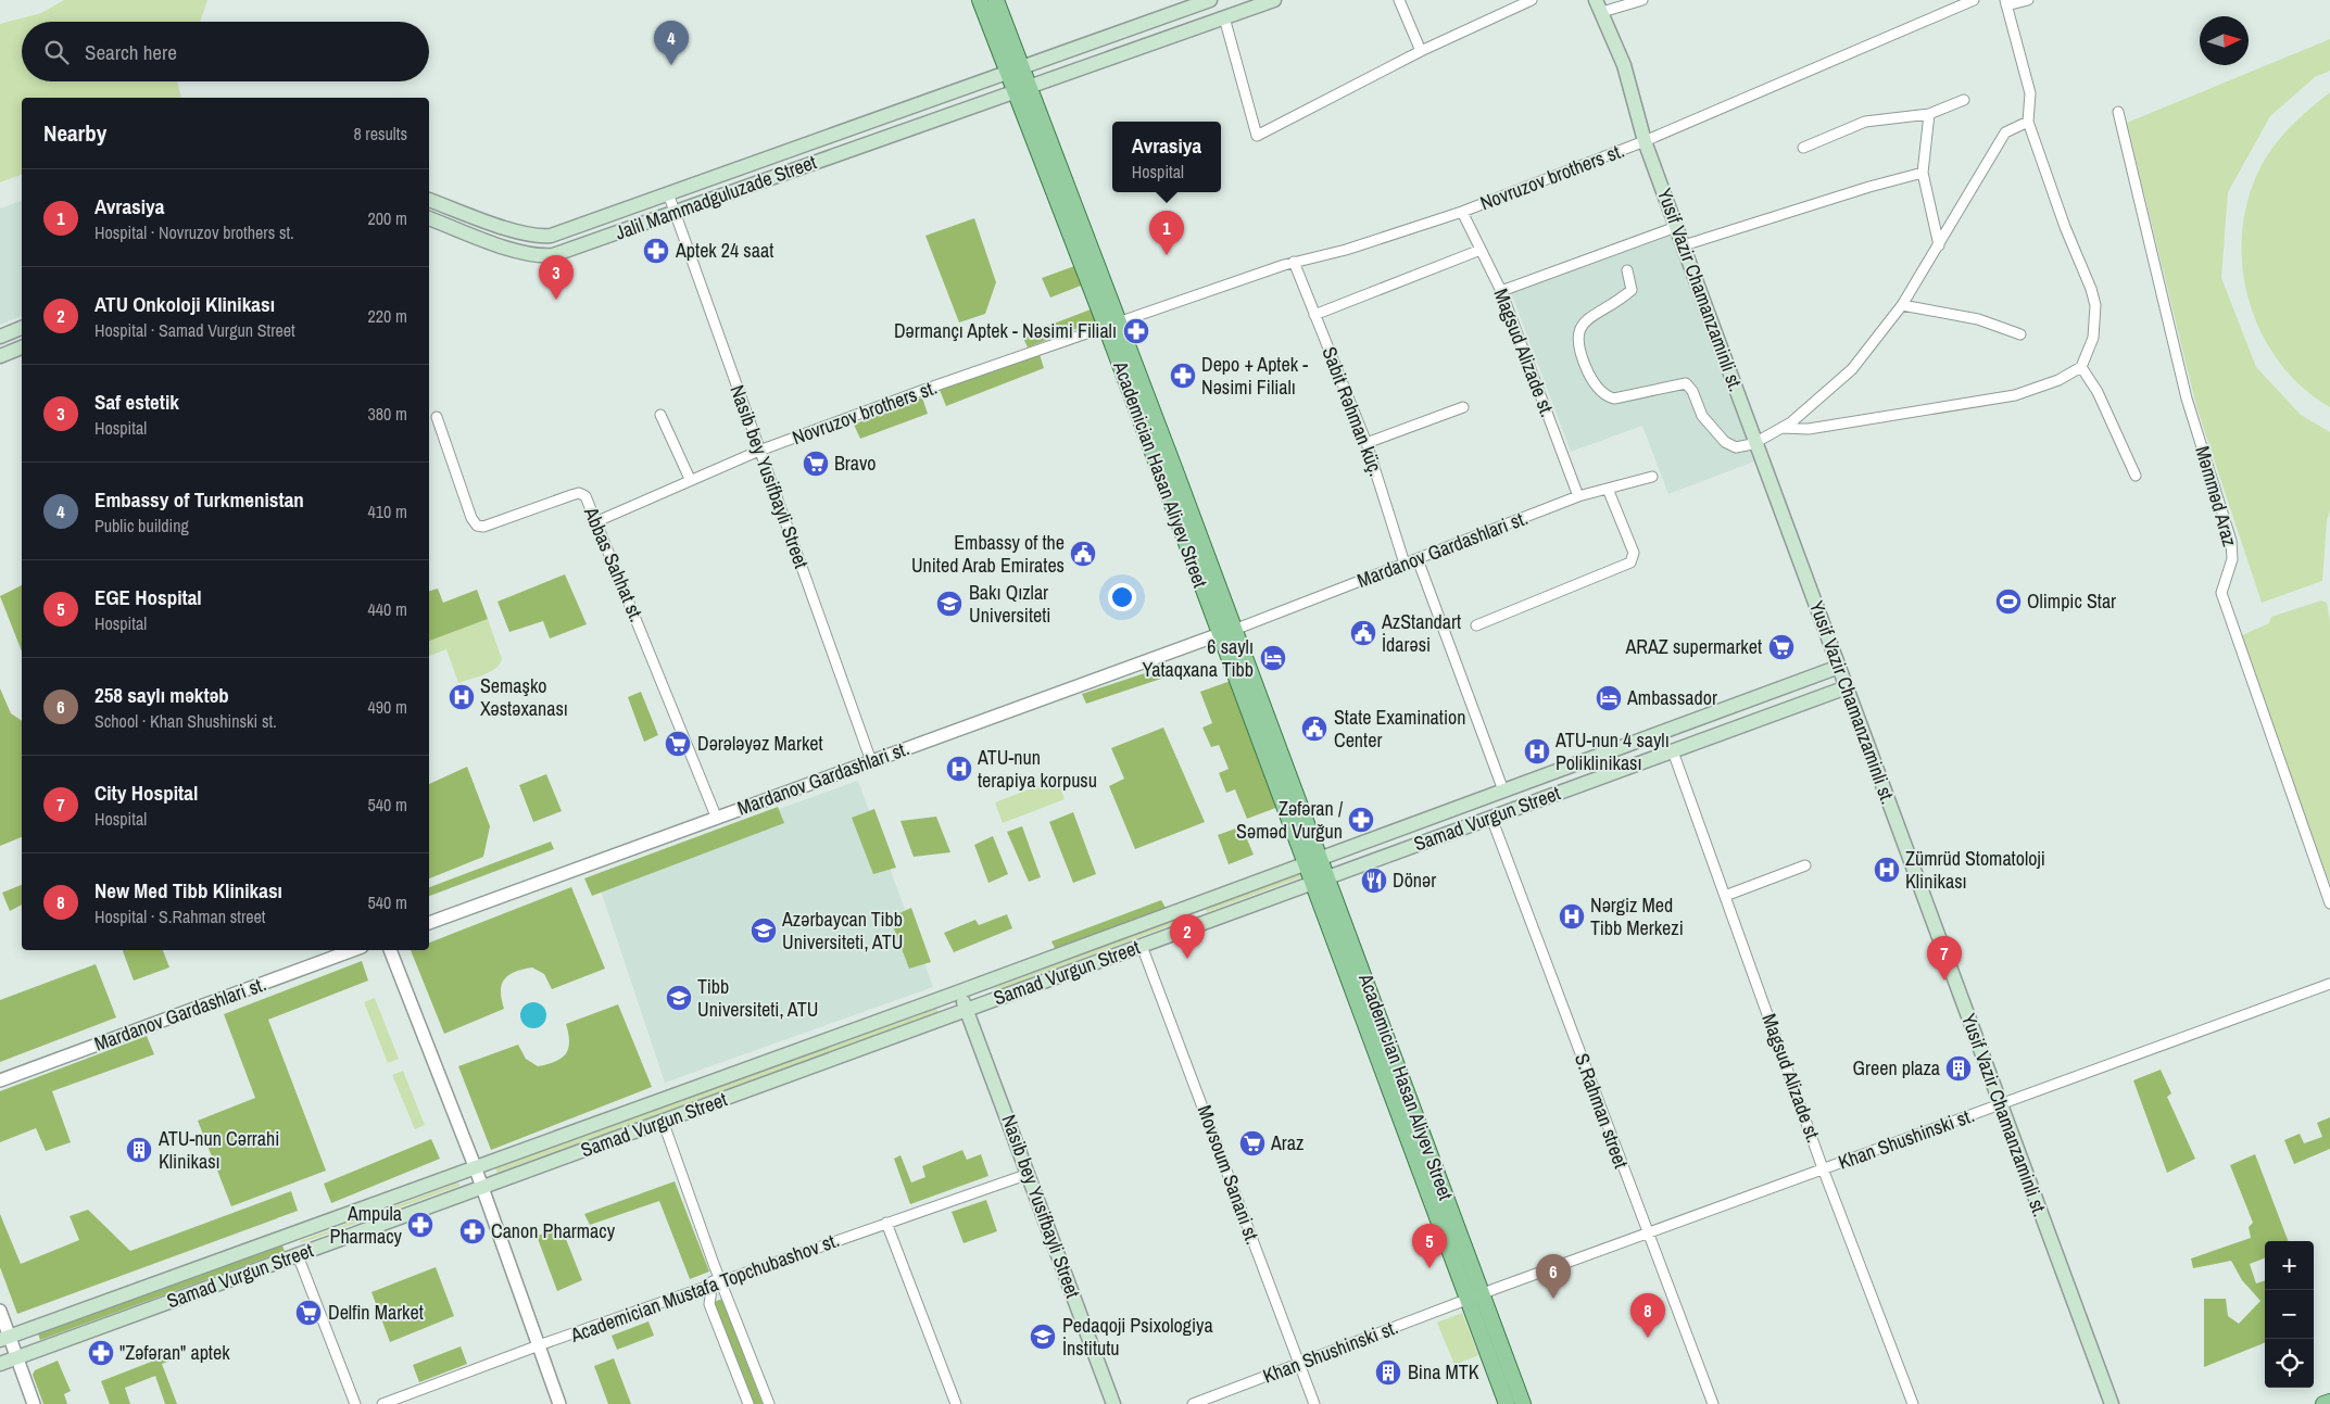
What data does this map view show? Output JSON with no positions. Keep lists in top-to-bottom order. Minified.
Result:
{"streets":{"main road":["Jalil Mammadguluzade Street","Yusif Vazir Chamanzaminli st.","Academician Hasan Aliyev Street","Nasib bey Yusifbayli Street","Samad Vurgun Street"],"street":["Novruzov brothers st.","Magsud Alizade st.","Sabit Rəhman küç.","Məmməd Araz","Mardanov Gardashlari st.","Abbas Sahhat st.","S.Rahman street","Khan Shushinski st.","Movsoum Sanani st.","Academician Mustafa Topchubashov st."]},"crossings":[["Novruzov brothers st.","Yusif Vazir Chamanzaminli st."],["Novruzov brothers st.","Magsud Alizade st."],["Novruzov brothers st.","Sabit Rəhman küç."],["Novruzov brothers st.","Academician Hasan Aliyev Street"],["Novruzov brothers st.","Nasib bey Yusifbayli Street"],["Novruzov brothers st.","Abbas Sahhat st."],["Jalil Mammadguluzade Street","Academician Hasan Aliyev Street"],["Jalil Mammadguluzade Street","Nasib bey Yusifbayli Street"],["Yusif Vazir Chamanzaminli st.","Samad Vurgun Street"],["Yusif Vazir Chamanzaminli st.","Khan Shushinski st."],["Magsud Alizade st.","Mardanov Gardashlari st."],["Magsud Alizade st.","Samad Vurgun Street"],["Magsud Alizade st.","Khan Shushinski st."],["Sabit Rəhman küç.","Mardanov Gardashlari st."],["Academician Hasan Aliyev Street","Mardanov Gardashlari st."],["Academician Hasan Aliyev Street","Samad Vurgun Street"],["Academician Hasan Aliyev Street","Khan Shushinski st."],["Nasib bey Yusifbayli Street","Mardanov Gardashlari st."],["Nasib bey Yusifbayli Street","Samad Vurgun Street"],["Nasib bey Yusifbayli Street","Academician Mustafa Topchubashov st."],["Mardanov Gardashlari st.","Abbas Sahhat st."],["Samad Vurgun Street","S.Rahman street"],["Samad Vurgun Street","Movsoum Sanani st."],["S.Rahman street","Khan Shushinski st."],["Khan Shushinski st.","Movsoum Sanani st."]],"places":{"pharmacy":["Aptek 24 saat","Dərmançı Aptek - Nəsimi Filialı","Depo + Aptek - Nəsimi Filialı","Zəfəran / Səməd Vurğun","Ampula Pharmacy","Canon Pharmacy","\"Zəfəran\" aptek"],"supermarket":["Bravo","ARAZ supermarket","Dərələyəz Market","Araz","Delfin Market"],"public building":["Embassy of the United Arab Emirates","AzStandart İdarəsi","State Examination Center"],"sports":["Olimpic Star"],"school or university":["Bakı Qızlar Universiteti","Azərbaycan Tibb Universiteti, ATU","Tibb Universiteti, ATU","Pedaqoji Psixologiya İnstitutu"],"hotel":["6 saylı Yataqxana Tibb","Ambassador"],"hospital":["Semaşko Xəstəxanası","ATU-nun 4 saylı Poliklinikası","ATU-nun terapiya korpusu","Zümrüd Stomatoloji Klinikası","Nərgiz Med Tibb Merkezi"],"restaurant":["Dönər"],"building":["Green plaza","ATU-nun Cərrahi Klinikası","Bina MTK"]},"north":"right","page":{"pins":["4","1","3","2","7","5","6","8"],"search":"Search here","heading":["Nearby","8 results"],"popup":["Avrasiya","Hospital"],"list":[{"mark":"1","name":"Avrasiya","note":"Hospital · Novruzov brothers st.","value":"200 m"},{"mark":"2","name":"ATU Onkoloji Klinikası","note":"Hospital · Samad Vurgun Street","value":"220 m"},{"mark":"3","name":"Saf estetik","note":"Hospital","value":"380 m"},{"mark":"4","name":"Embassy of Turkmenistan","note":"Public building","value":"410 m"},{"mark":"5","name":"EGE Hospital","note":"Hospital","value":"440 m"},{"mark":"6","name":"258 saylı məktəb","note":"School · Khan Shushinski st.","value":"490 m"},{"mark":"7","name":"City Hospital","note":"Hospital","value":"540 m"},{"mark":"8","name":"New Med Tibb Klinikası","note":"Hospital · S.Rahman street","value":"540 m"}],"map_buttons":["+","−"]}}
